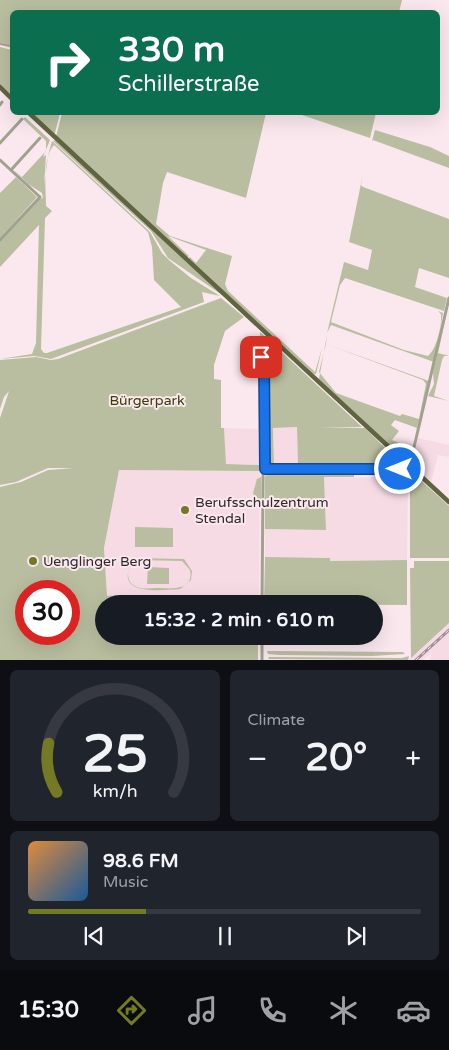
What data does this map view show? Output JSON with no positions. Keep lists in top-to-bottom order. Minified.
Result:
{"parks":["Bürgerpark"],"places":["Berufsschulzentrum Stendal","Uenglinger Berg"],"page":{"turn":["330 m","Schillerstraße"],"limit":"30","trip":"15:32 · 2 min · 610 m","tile":"Climate","heat":["−","20°","+"],"song":["98.6 FM","Music"],"tabs":"15:30","gauge":["25","km/h"]}}
